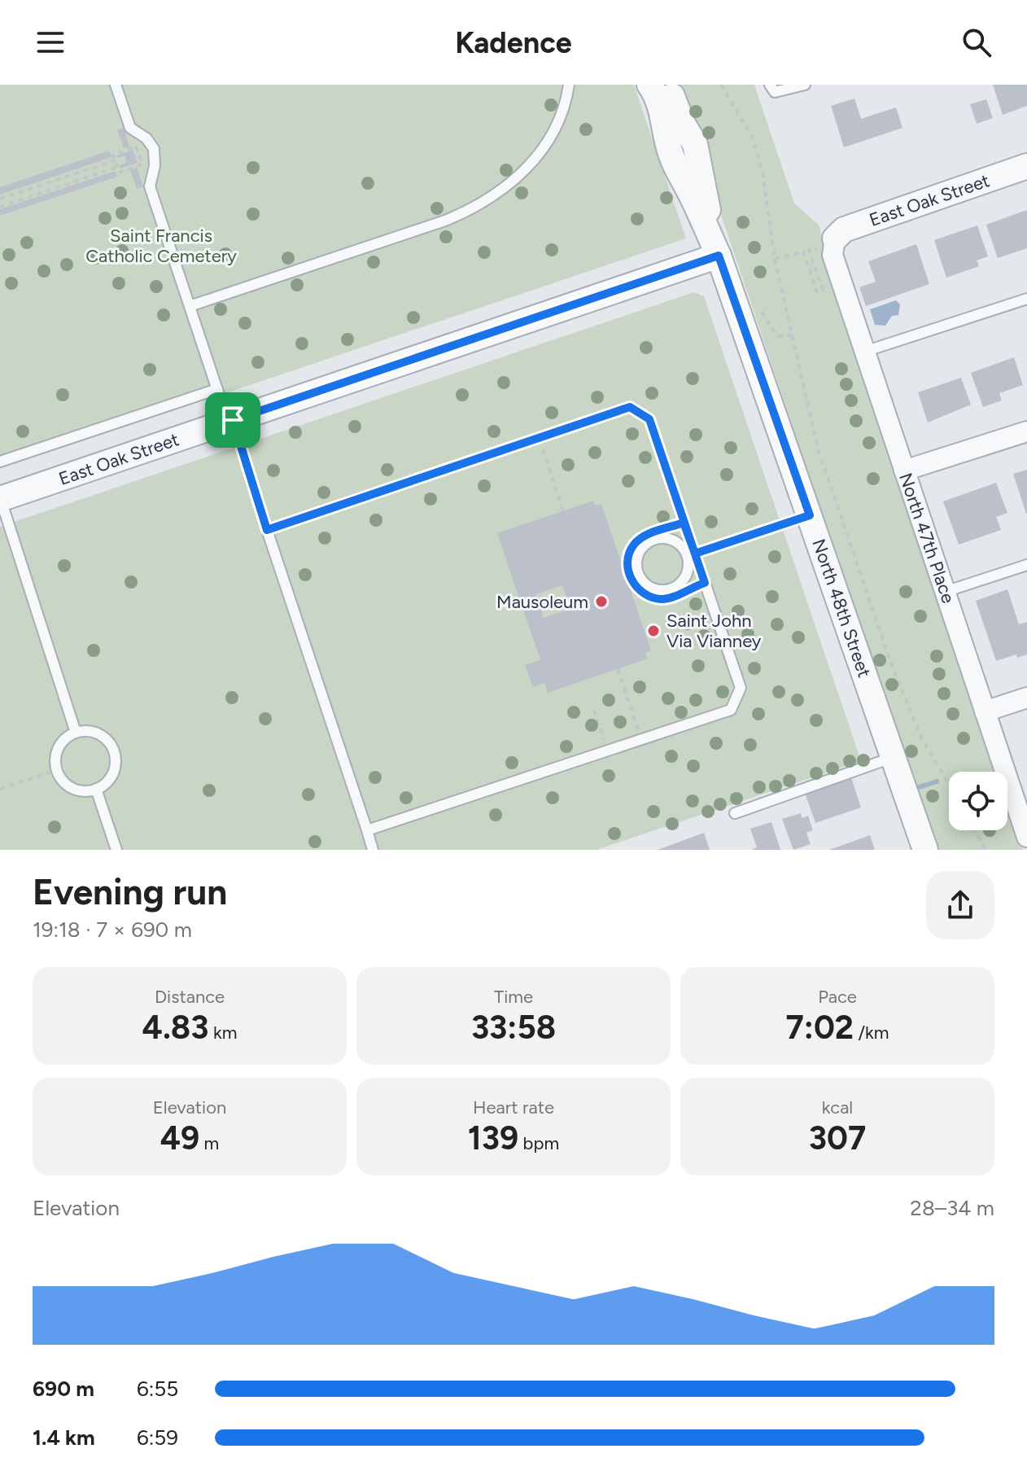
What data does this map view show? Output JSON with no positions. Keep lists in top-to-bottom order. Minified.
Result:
{"streets":{"street":["East Oak Street","North 47th Place","North 48th Street"]},"crossings":[["East Oak Street","North 47th Place"],["East Oak Street","North 48th Street"]],"parks":["Saint Francis Catholic Cemetery"],"places":["Mausoleum","Saint John Via Vianney"],"page":{"header":"Kadence","heading":["Evening run","19:18 · 7 × 690 m"],"stats":[["Distance","4.83 km"],["Time","33:58"],["Pace","7:02 /km"],["Elevation","49 m"],["Heart rate","139 bpm"],["kcal","307"]],"chart":["Elevation","28–34 m"],"list":[{"name":"690 m","note":"6:55"},{"name":"1.4 km","note":"6:59"}]}}
